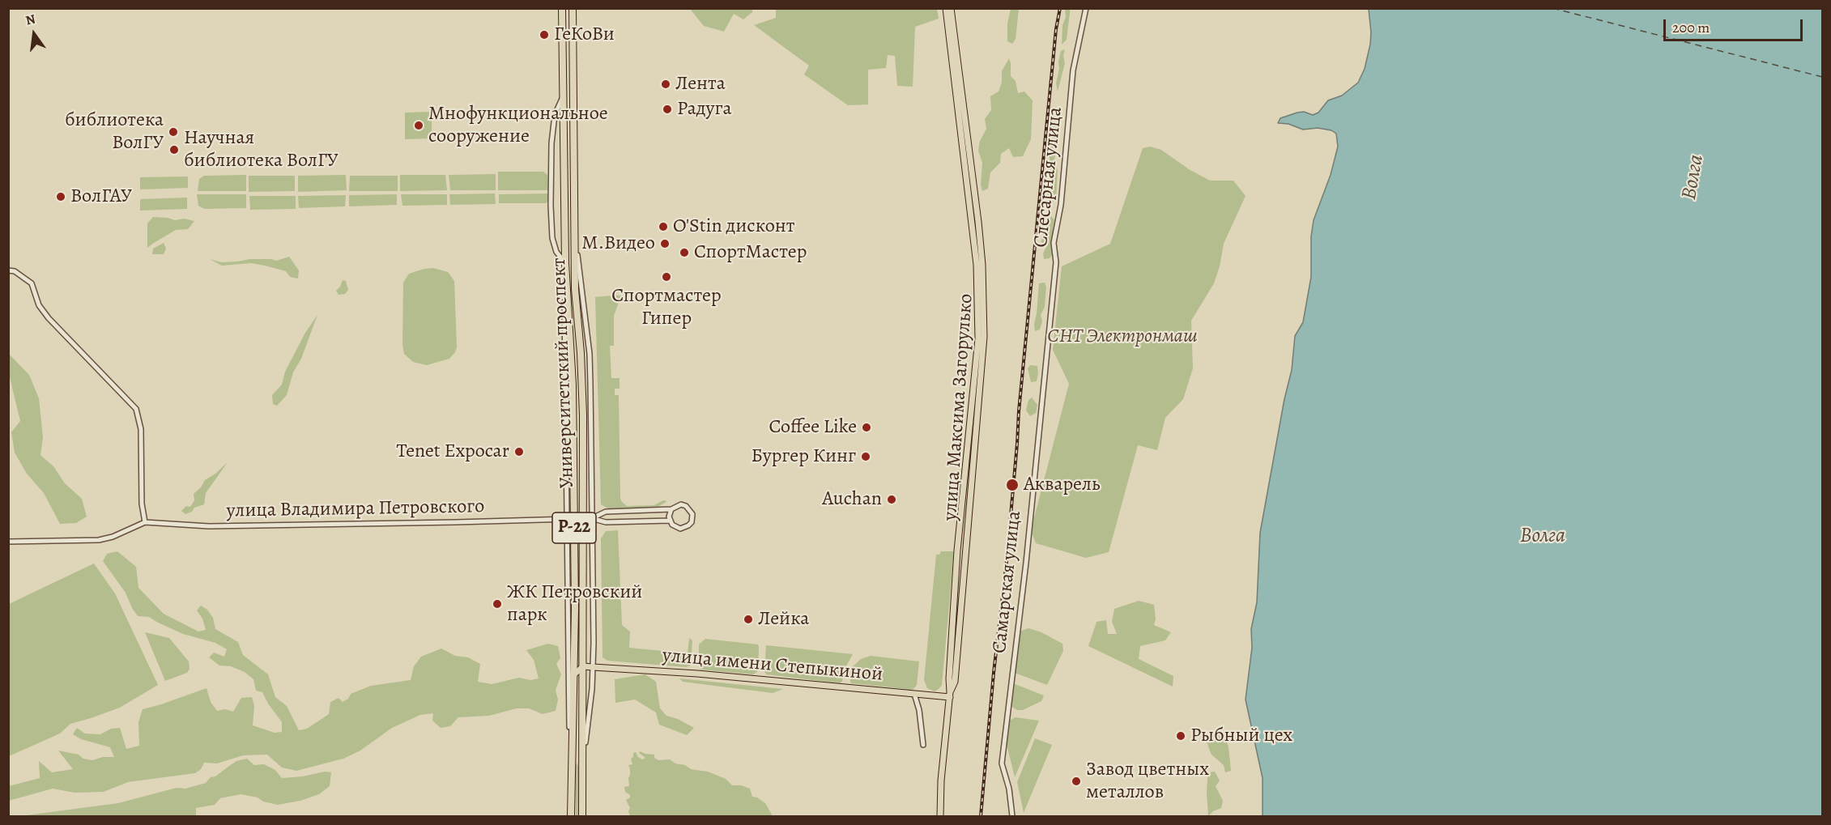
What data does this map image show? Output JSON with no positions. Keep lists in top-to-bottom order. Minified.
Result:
{"streets":{"highway":["Университетский проспект","Р-22"],"main road":["улица Максима Загорулько","улица имени Степыкиной"],"street":["Слесарная улица","улица Владимира Петровского","Самарская улица"]},"crossings":[["Слесарная улица","Самарская улица"],["Университетский проспект","улица Владимира Петровского"],["Университетский проспект","Р-22"],["Университетский проспект","улица имени Степыкиной"],["улица Максима Загорулько","улица имени Степыкиной"]],"water":["Волга"],"parks":["СНТ Электронмаш"],"places":["ГеКоВи","Лента","Радуга","Мнофункциональное сооружение","библиотека ВолГУ","Научная библиотека ВолГУ","ВолГАУ","O'Stin дисконт","М.Видео","СпортМастер","Спортмастер Гипер","Coffee Like","Tenet Expocar","Бургер Кинг","Акварель","Auchan","ЖК Петровский парк","Лейка","Рыбный цех","Завод цветных металлов"],"scale_bar":"200 m","north":"top"}
